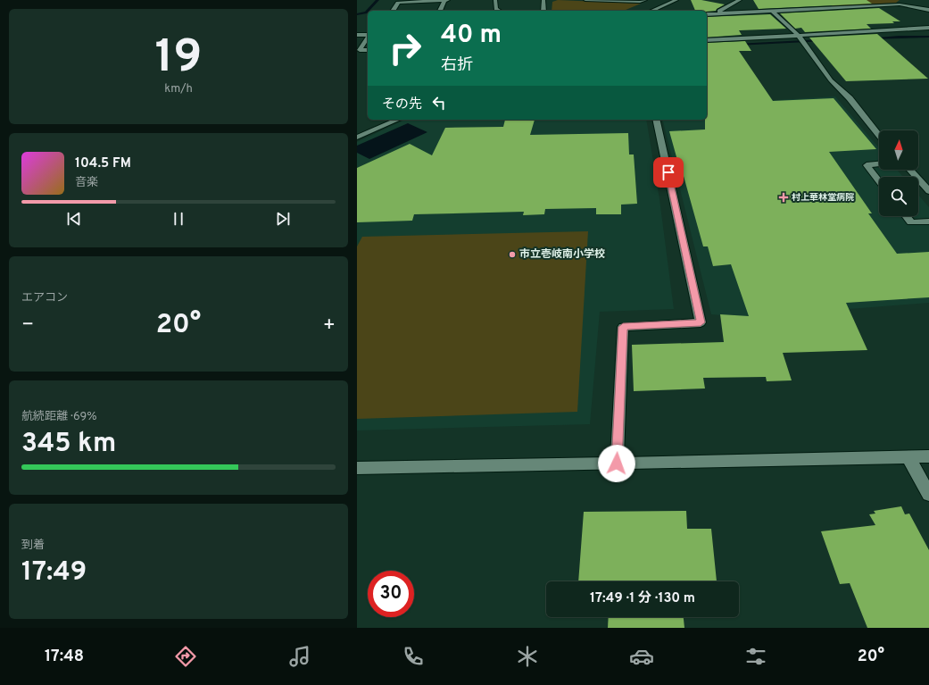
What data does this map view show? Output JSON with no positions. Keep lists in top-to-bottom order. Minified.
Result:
{"places":{"health":["村上華林堂病院"],"other":["市立壱岐南小学校"]},"north":"top","page":{"tile":[["19","km/h"],"エアコン",["航続距離 · 69%","345 km"],["到着","17:49"]],"turn":["40 m","右折"],"then":"その先","song":["104.5 FM","音楽"],"heat":["−","20°","+"],"limit":"30","trip":"17:49 · 1 分 · 130 m","tabs":["17:48","20°"]}}
